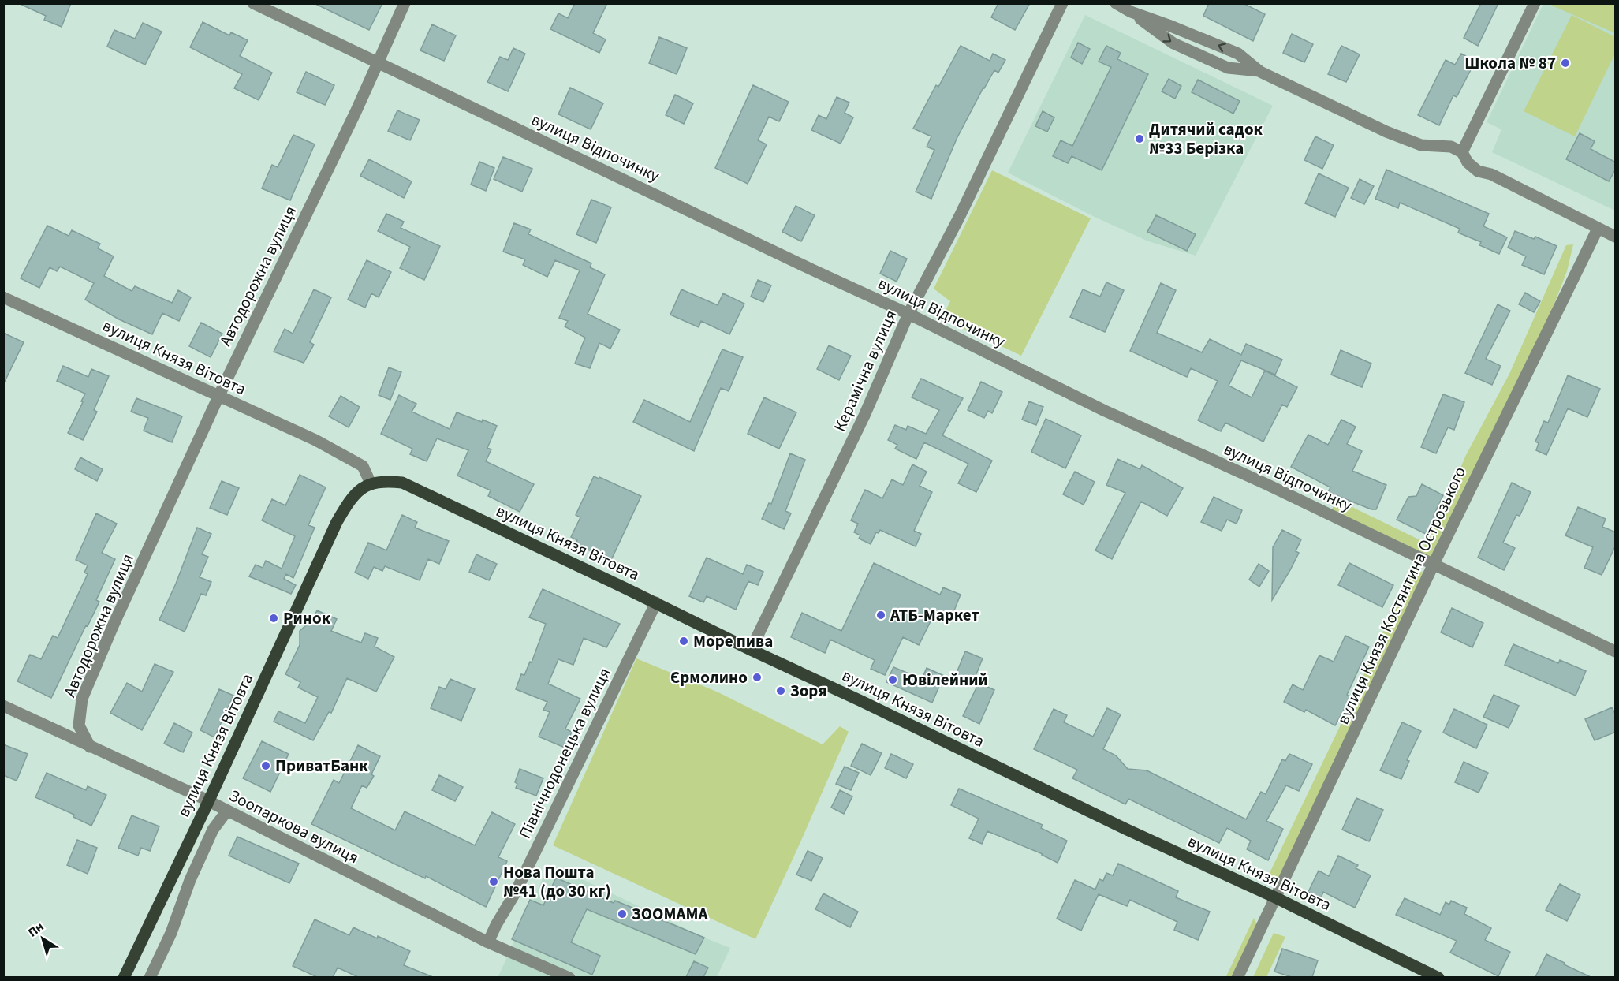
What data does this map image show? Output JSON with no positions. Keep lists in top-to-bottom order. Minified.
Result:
{"streets":{"main road":["вулиця Князя Вітовта"],"street":["вулиця Відпочинку","Автодорожна вулиця","Керамічна вулиця","вулиця Князя Костянтина Острозького","Північнодонецька вулиця","Зоопаркова вулиця"]},"crossings":[["вулиця Відпочинку","Автодорожна вулиця"],["вулиця Відпочинку","Керамічна вулиця"],["вулиця Відпочинку","вулиця Князя Костянтина Острозького"],["Автодорожна вулиця","вулиця Князя Вітовта"],["Автодорожна вулиця","Зоопаркова вулиця"],["вулиця Князя Вітовта","Керамічна вулиця"],["вулиця Князя Вітовта","вулиця Князя Костянтина Острозького"],["вулиця Князя Вітовта","Північнодонецька вулиця"],["вулиця Князя Вітовта","Зоопаркова вулиця"],["Північнодонецька вулиця","Зоопаркова вулиця"]],"places":["Школа № 87","Дитячий садок №33 Берізка","АТБ-Маркет","Ринок","Море пива","Єрмолино","Ювілейний","Зоря","ПриватБанк","Нова Пошта №41 (до 30 кг)","ЗООМАМА"],"north":"top left"}
